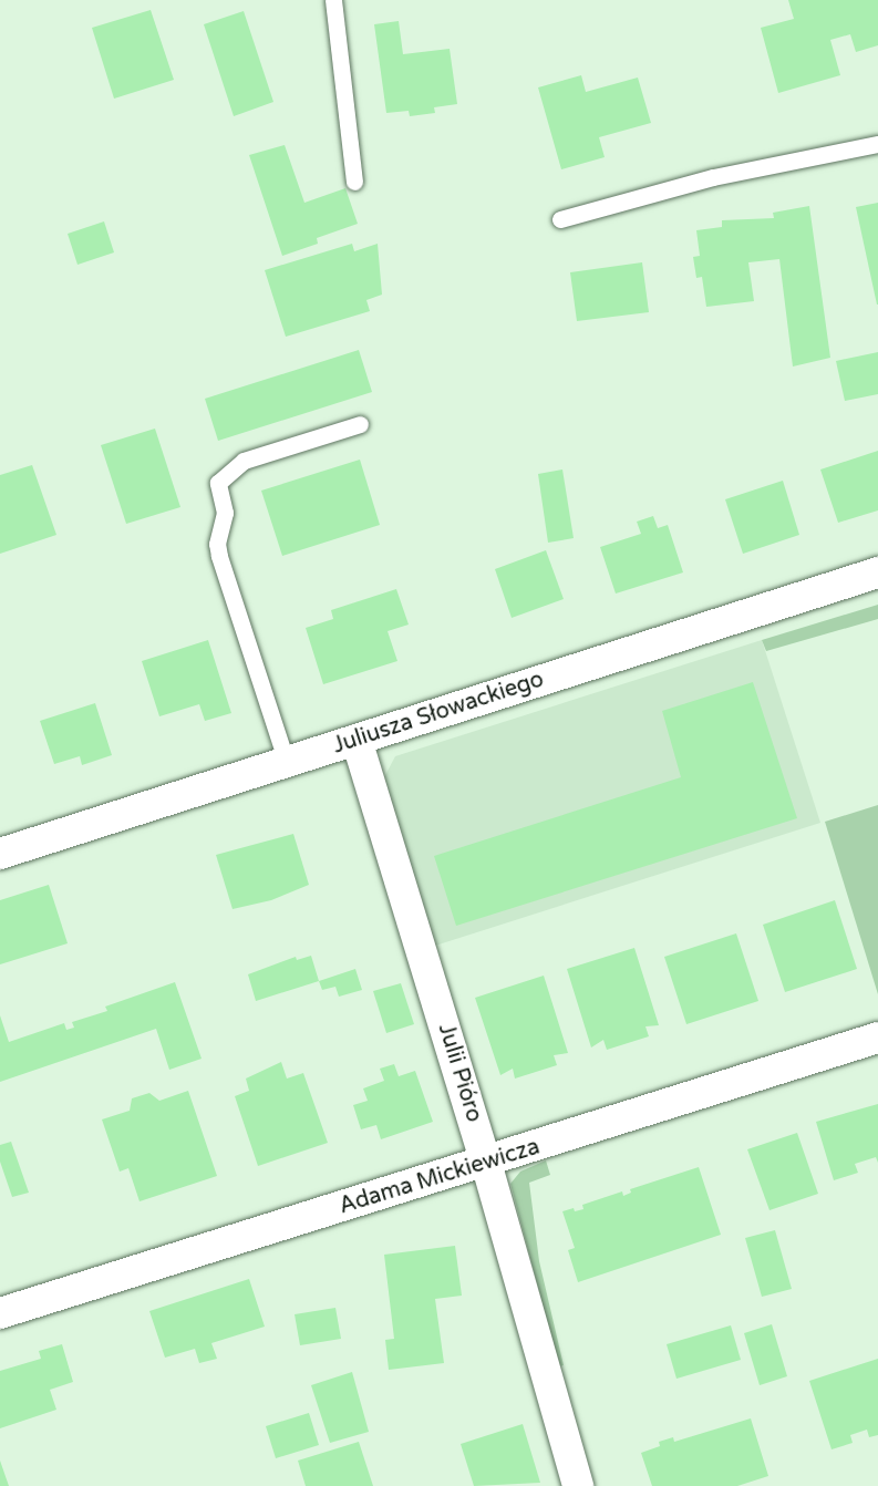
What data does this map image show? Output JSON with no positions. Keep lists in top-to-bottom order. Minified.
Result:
{"streets":{"street":["Juliusza Słowackiego","Julii Pióro","Adama Mickiewicza"]},"crossings":[["Juliusza Słowackiego","Julii Pióro"],["Julii Pióro","Adama Mickiewicza"]]}
